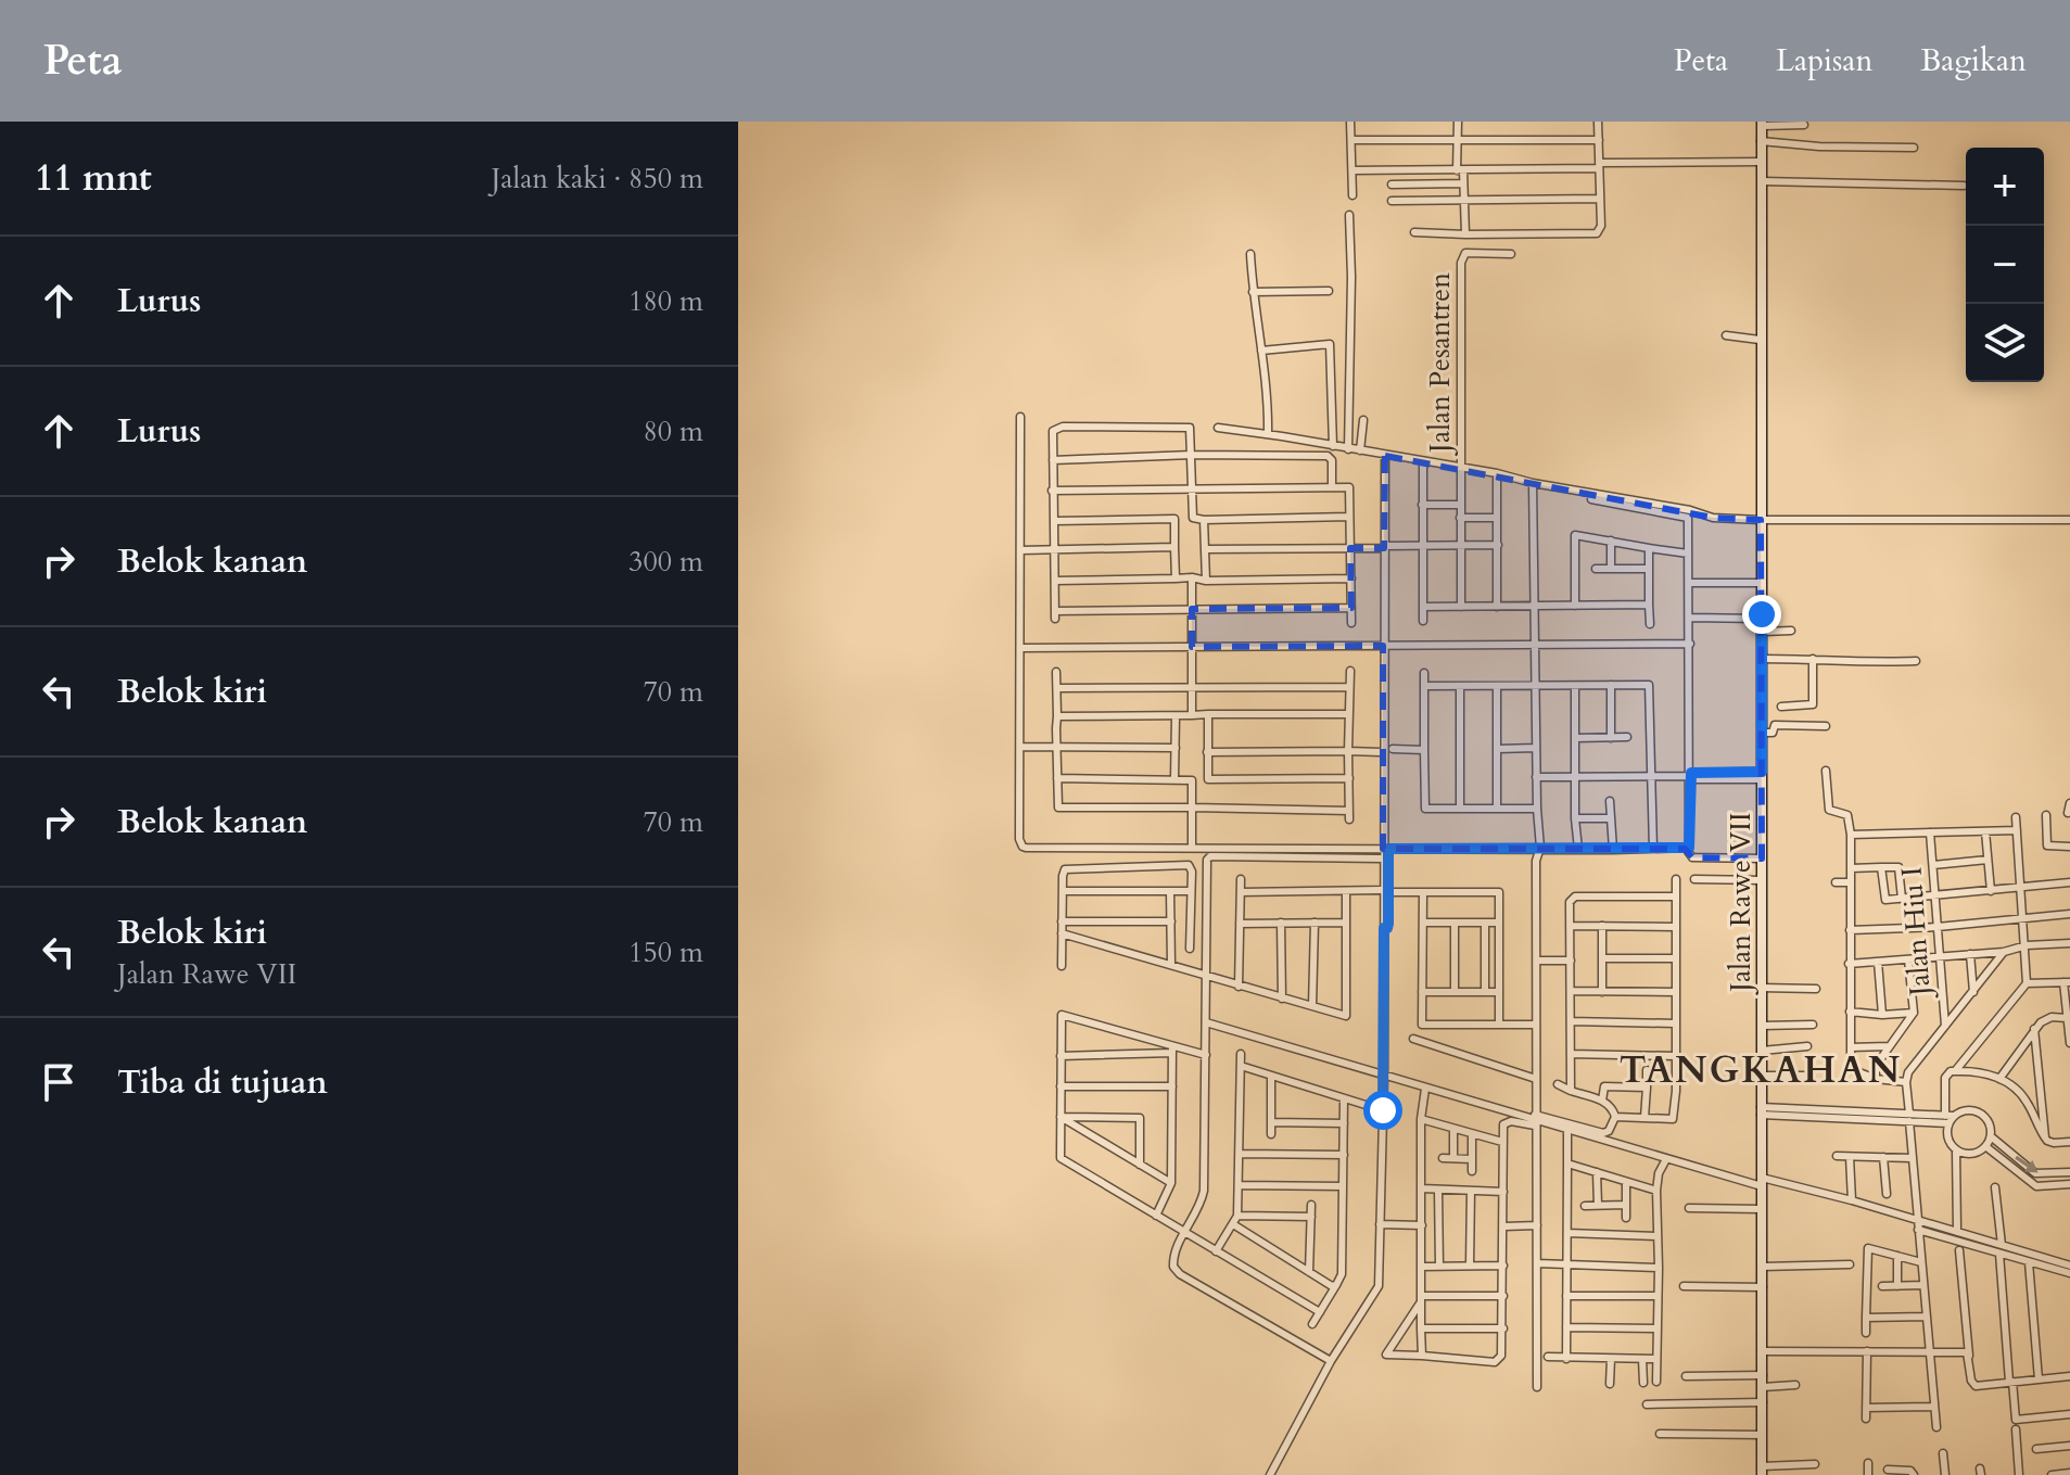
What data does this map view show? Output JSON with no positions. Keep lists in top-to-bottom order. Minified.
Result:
{"streets":{"main road":["Jalan Rawe VII"],"street":["Jalan Pesantren","Jalan Hiu I"]},"districts":["TANGKAHAN"],"page":{"header":"Peta","nav":["Peta","Lapisan","Bagikan"],"heading":["11 mnt","Jalan kaki · 850 m"],"map_buttons":["+","−"],"list":[["Lurus","180 m"],["Lurus","80 m"],["Belok kanan","300 m"],["Belok kiri","70 m"],["Belok kanan","70 m"],["Belok kiri","Jalan Rawe VII","150 m"],"Tiba di tujuan"]}}
